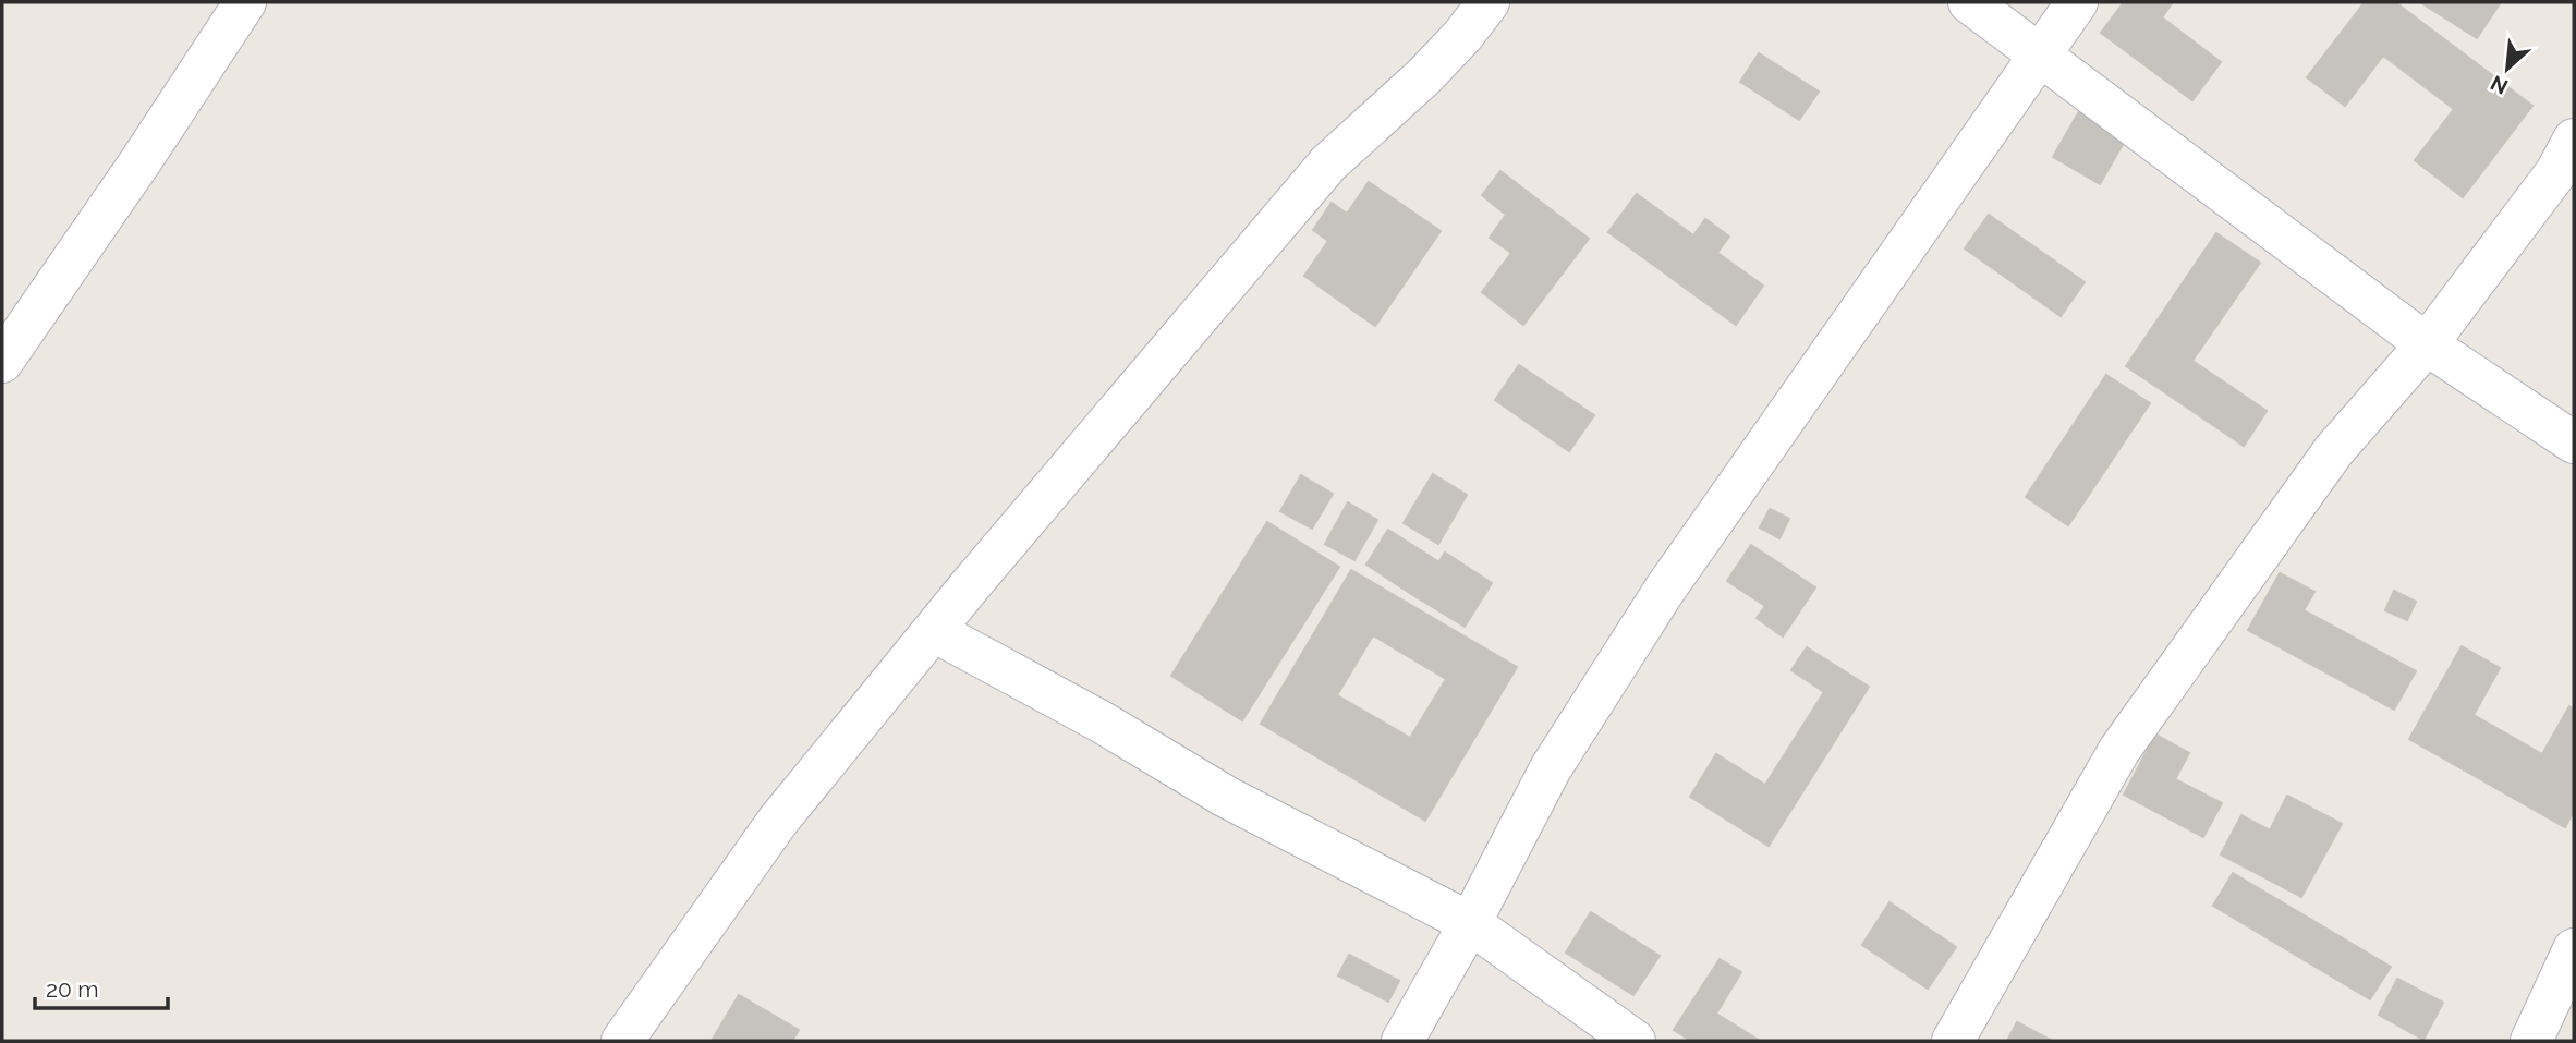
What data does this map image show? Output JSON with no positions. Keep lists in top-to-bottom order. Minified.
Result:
{"scale_bar":"20 m","north":"bottom left"}
